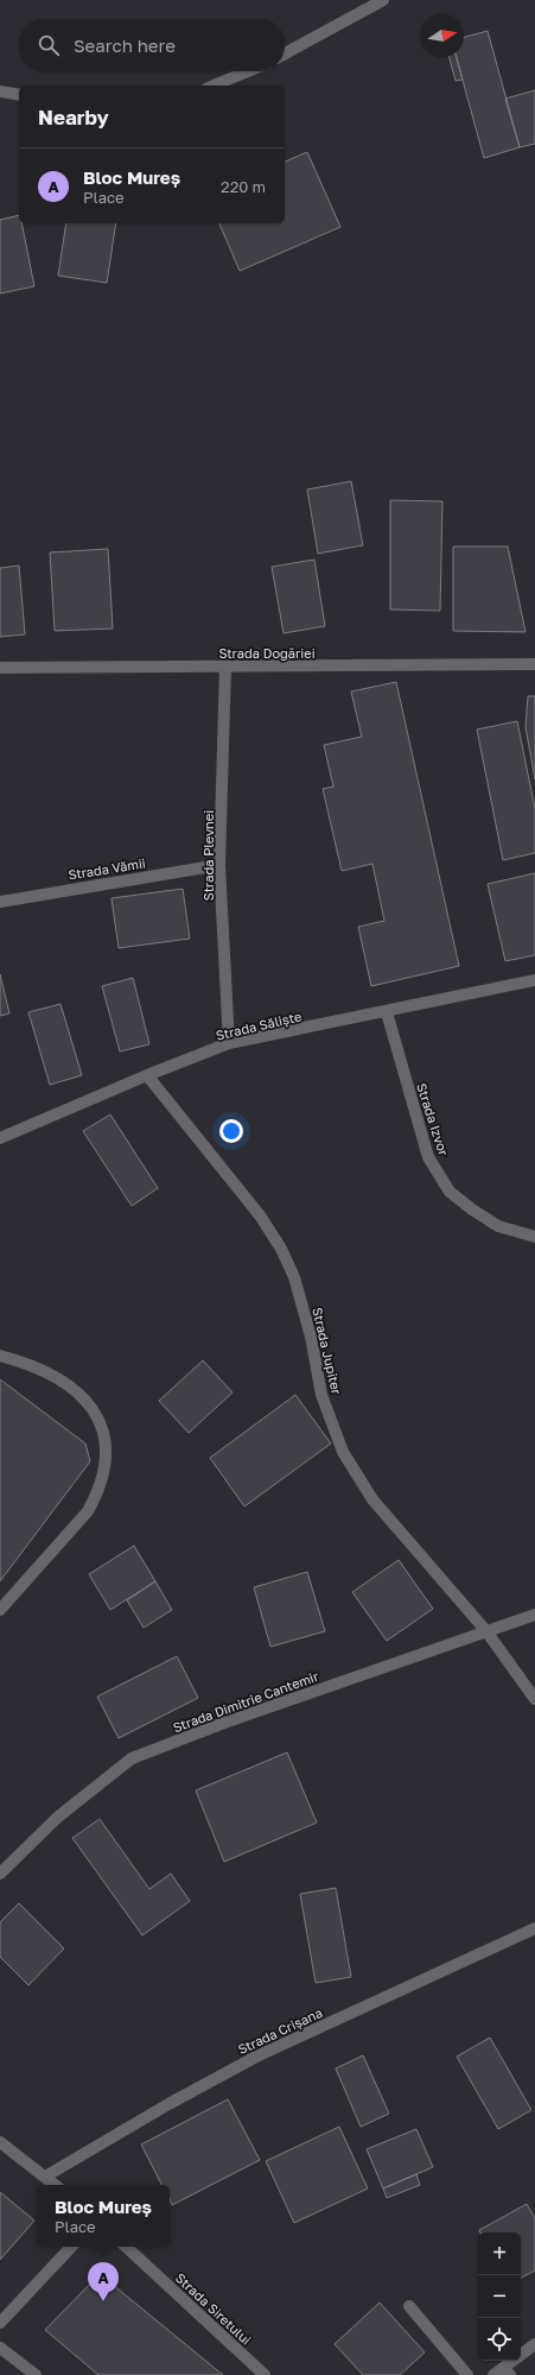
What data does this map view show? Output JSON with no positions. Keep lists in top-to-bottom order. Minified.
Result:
{"streets":{"street":["Strada Dogăriei","Strada Plevnei","Strada Vămii","Strada Săliște","Strada Izvor","Strada Jupiter","Strada Dimitrie Cantemir","Strada Crișana","Strada Siretului"]},"crossings":[["Strada Dogăriei","Strada Plevnei"],["Strada Plevnei","Strada Vămii"],["Strada Plevnei","Strada Săliște"],["Strada Săliște","Strada Izvor"],["Strada Săliște","Strada Jupiter"],["Strada Jupiter","Strada Dimitrie Cantemir"]],"north":"right","page":{"search":"Search here","heading":"Nearby","list":[{"mark":"A","name":"Bloc Mureș","note":"Place","value":"220 m"}],"popup":["Bloc Mureș","Place"],"map_buttons":["+","−"],"pins":"A"}}
